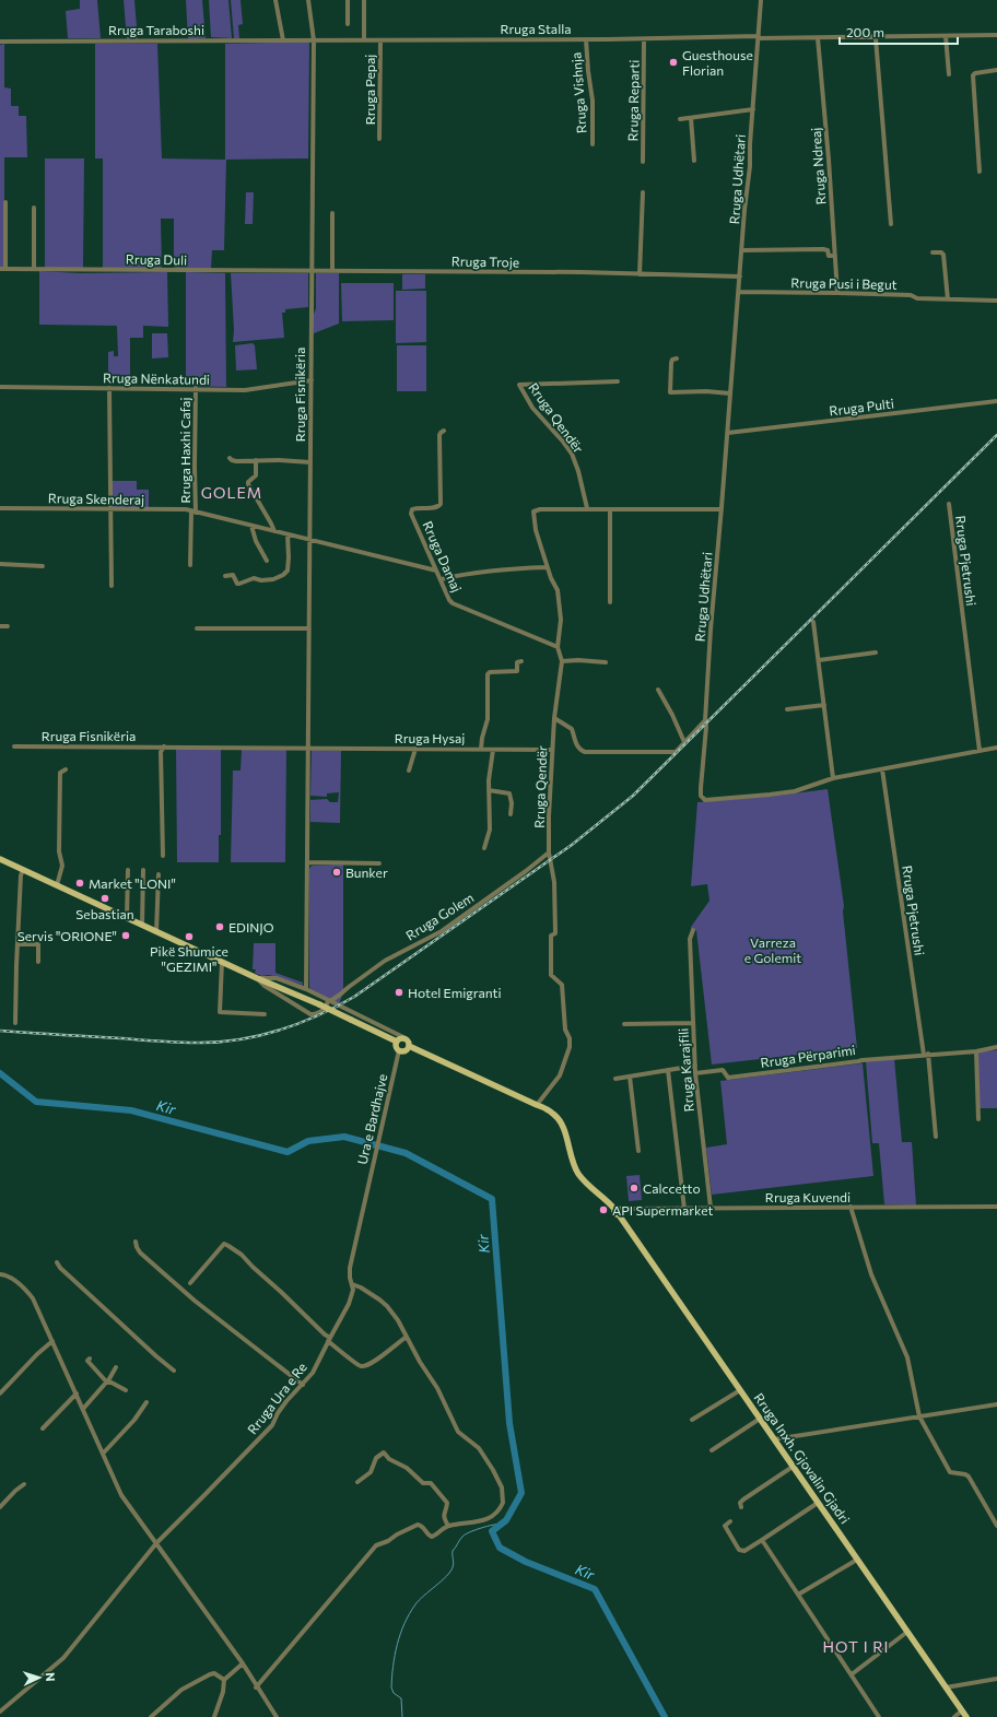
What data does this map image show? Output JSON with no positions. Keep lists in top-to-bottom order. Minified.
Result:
{"streets":{"main road":["Rruga Inxh. Gjovalin Gjadri"],"street":["Rruga Stalla","Rruga Taraboshi","Rruga Pepaj","Rruga Vishnja","Rruga Reparti","Rruga Ndreaj","Rruga Udhëtari","Rruga Duli","Rruga Troje","Rruga Pusi i Begut","Rruga Nënkatundi","Rruga Fisnikëria","Rruga Pulti","Rruga Qendër","Rruga Haxhi Cafaj","Rruga Skenderaj","Rruga Damaj","Rruga Pjetrushi","Rruga Hysaj","Rruga Golem","Rruga Përparimi","Rruga Karajfili","Ura e Bardhajve","Rruga Kuvendi","Rruga Ura e Re"]},"crossings":[["Rruga Stalla","Rruga Taraboshi"],["Rruga Stalla","Rruga Pepaj"],["Rruga Stalla","Rruga Vishnja"],["Rruga Stalla","Rruga Reparti"],["Rruga Stalla","Rruga Ndreaj"],["Rruga Stalla","Rruga Udhëtari"],["Rruga Stalla","Rruga Fisnikëria"],["Rruga Taraboshi","Rruga Fisnikëria"],["Rruga Ndreaj","Rruga Pusi i Begut"],["Rruga Udhëtari","Rruga Troje"],["Rruga Udhëtari","Rruga Pusi i Begut"],["Rruga Udhëtari","Rruga Pulti"],["Rruga Udhëtari","Rruga Qendër"],["Rruga Duli","Rruga Troje"],["Rruga Duli","Rruga Fisnikëria"],["Rruga Troje","Rruga Fisnikëria"],["Rruga Nënkatundi","Rruga Fisnikëria"],["Rruga Nënkatundi","Rruga Haxhi Cafaj"],["Rruga Fisnikëria","Rruga Skenderaj"],["Rruga Fisnikëria","Rruga Hysaj"],["Rruga Qendër","Rruga Damaj"],["Rruga Qendër","Rruga Hysaj"],["Rruga Qendër","Rruga Golem"],["Rruga Qendër","Rruga Inxh. Gjovalin Gjadri"],["Rruga Haxhi Cafaj","Rruga Skenderaj"],["Rruga Skenderaj","Rruga Damaj"],["Rruga Pjetrushi","Rruga Përparimi"],["Rruga Përparimi","Rruga Karajfili"],["Rruga Karajfili","Rruga Kuvendi"],["Ura e Bardhajve","Rruga Ura e Re"],["Ura e Bardhajve","Rruga Inxh. Gjovalin Gjadri"],["Rruga Kuvendi","Rruga Inxh. Gjovalin Gjadri"]],"districts":["GOLEM","HOT I RI"],"water":["Kir"],"parks":["Varreza e Golemit"],"places":["Guesthouse Florian","Bunker","Market \"LONI\"","Sebastian","EDINJO","Servis \"ORIONE\"","Pikë Shumice \"GEZIMI\"","Hotel Emigranti","Calccetto","API Supermarket"],"scale_bar":"200 m","north":"right"}
